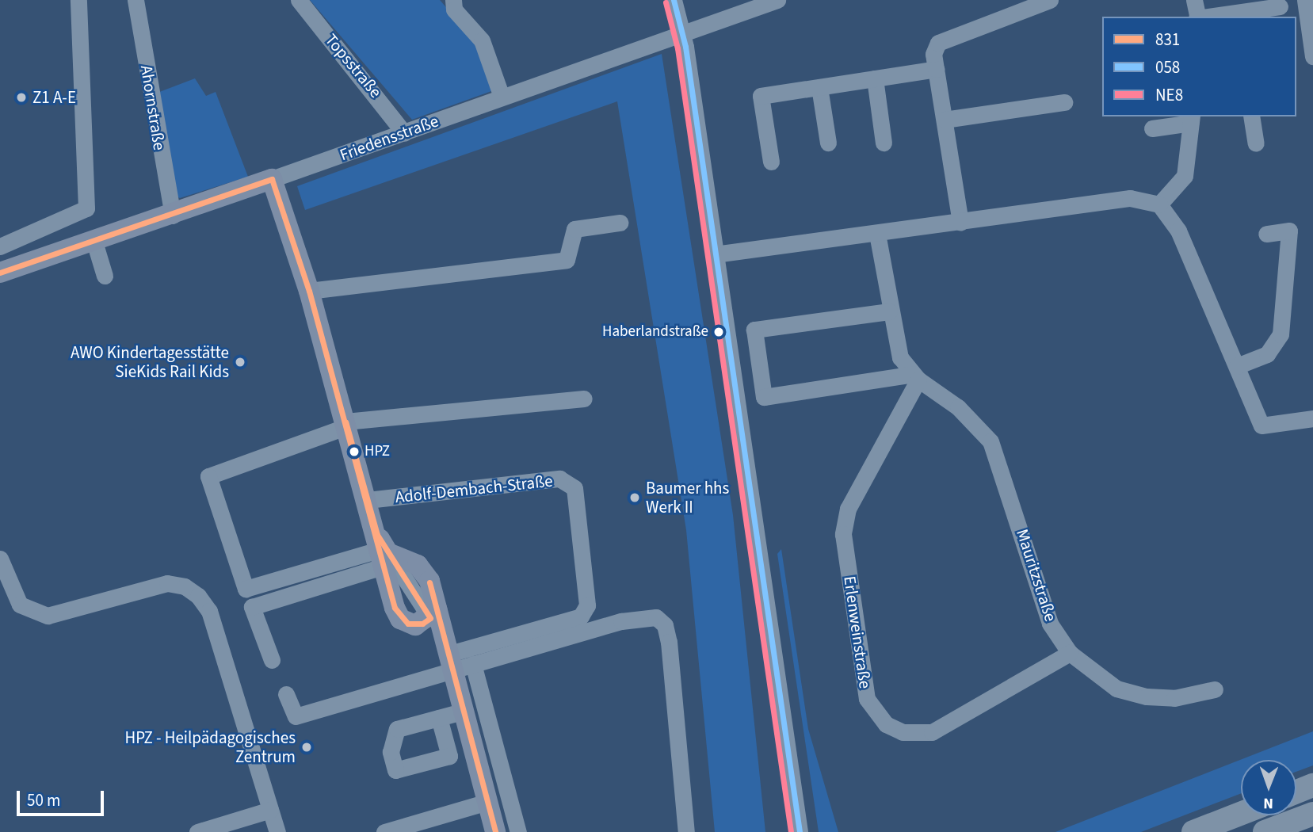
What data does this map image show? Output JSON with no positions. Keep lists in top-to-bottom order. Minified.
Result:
{"streets":{"main road":["Friedensstraße"],"street":["Topsstraße","Ahornstraße","Adolf-Dembach-Straße","Mauritzstraße","Erlenweinstraße"]},"crossings":[["Topsstraße","Friedensstraße"],["Ahornstraße","Friedensstraße"],["Mauritzstraße","Erlenweinstraße"]],"places":["Z1 A-E","Haberlandstraße","AWO Kindertagesstätte SieKids Rail Kids","HPZ","Baumer hhs Werk II","HPZ - Heilpädagogisches Zentrum"],"lines":["transit line 058","transit line NE8","transit line 831"],"legend":["831","058","NE8"],"scale_bar":"50 m","north":"bottom"}
